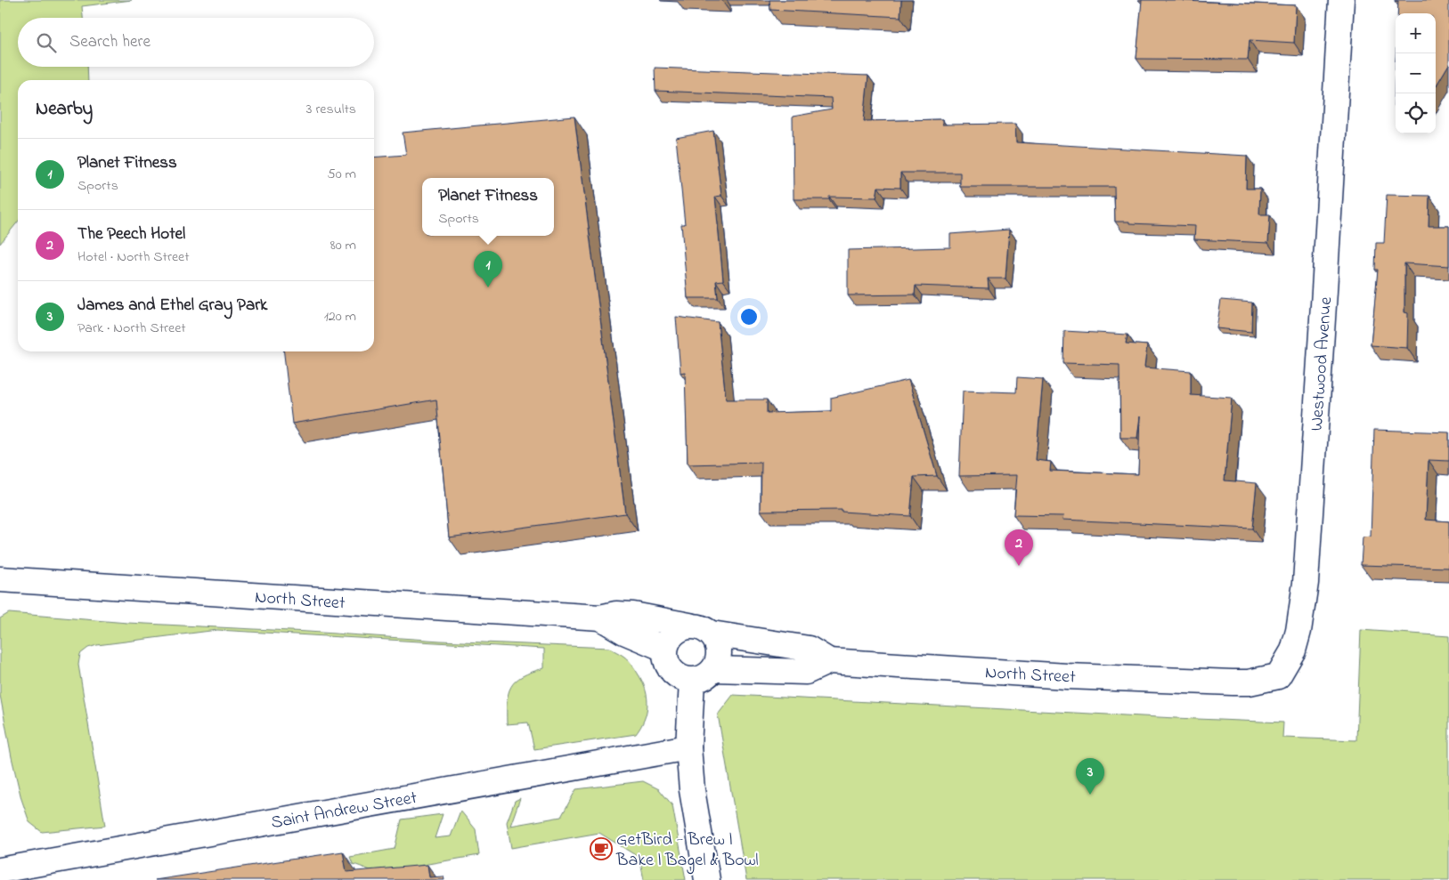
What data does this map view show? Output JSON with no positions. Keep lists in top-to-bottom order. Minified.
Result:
{"streets":{"street":["Westwood Avenue","North Street","Saint Andrew Street"]},"crossings":[["Westwood Avenue","North Street"]],"places":{"cafe":["GetBird - Brew | Bake | Bagel & Bowl"]},"page":{"map_buttons":["+","−"],"search":"Search here","heading":["Nearby","3 results"],"list":[{"mark":"1","name":"Planet Fitness","note":"Sports","value":"50 m"},{"mark":"2","name":"The Peech Hotel","note":"Hotel · North Street","value":"80 m"},{"mark":"3","name":"James and Ethel Gray Park","note":"Park · North Street","value":"120 m"}],"popup":["Planet Fitness","Sports"],"pins":["1","2","3"]}}
